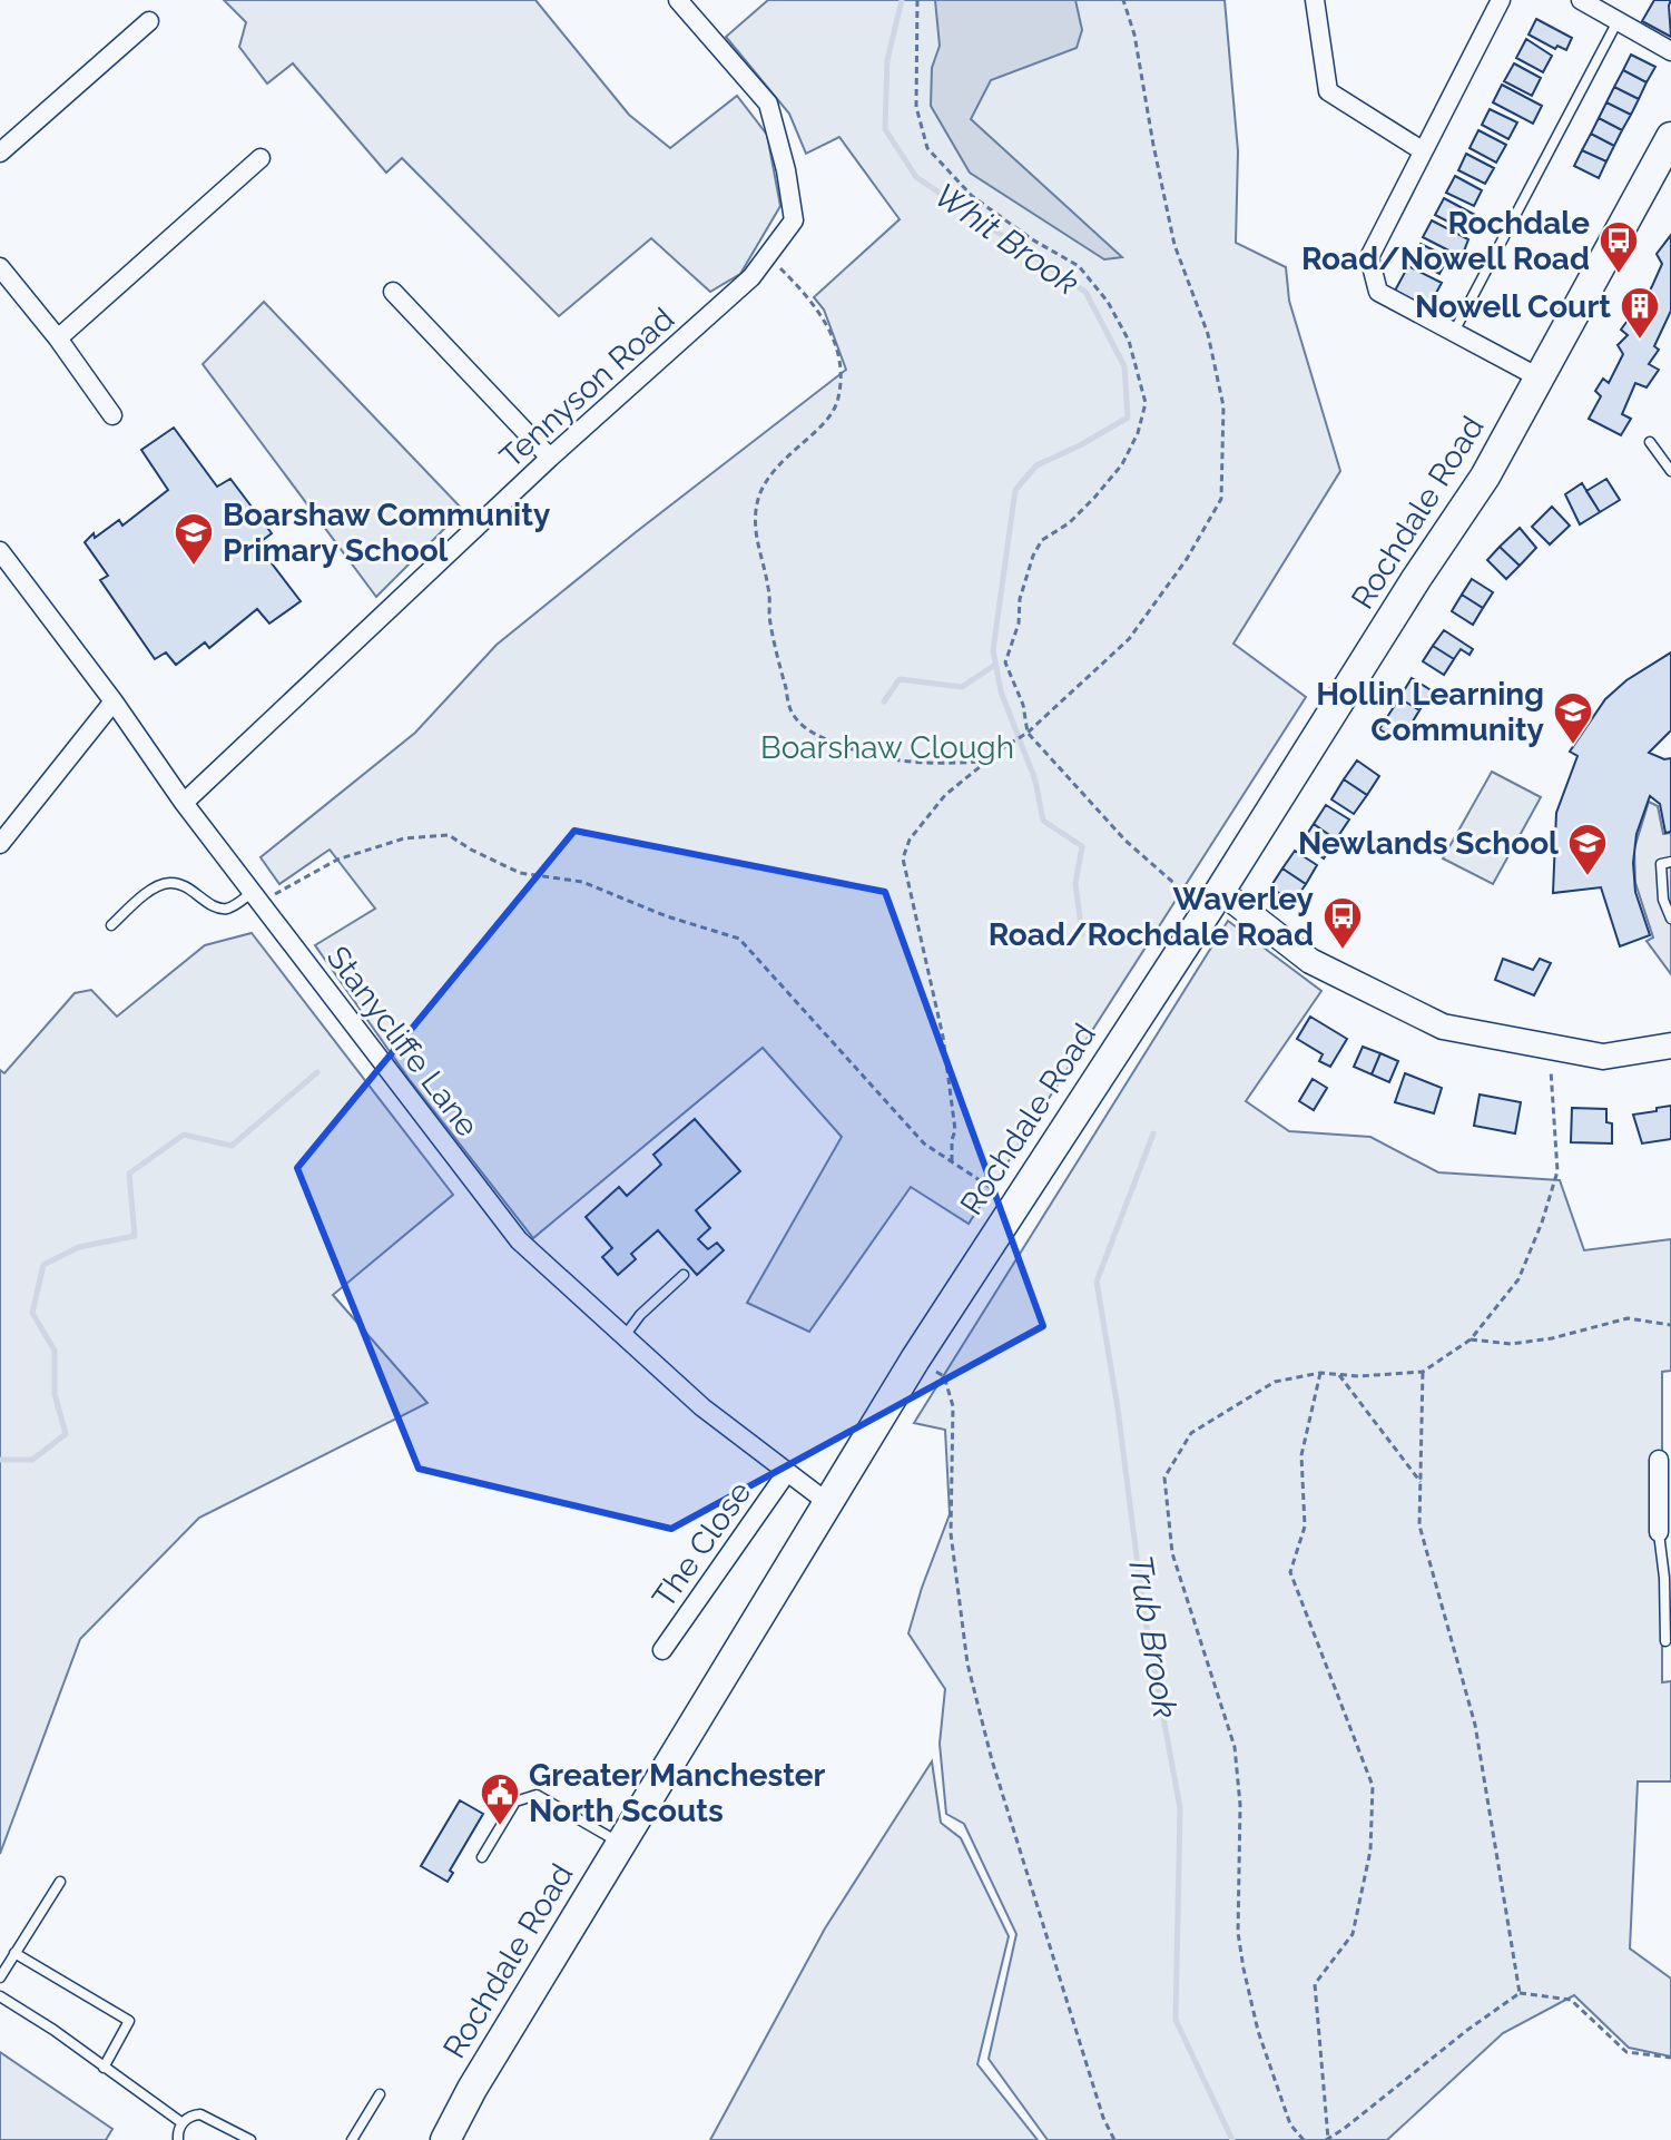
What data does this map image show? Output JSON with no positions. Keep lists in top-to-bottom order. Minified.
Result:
{"streets":{"main road":["Rochdale Road"],"street":["Tennyson Road","Stanycliffe Lane","The Close"]},"crossings":[["Tennyson Road","Stanycliffe Lane"],["Rochdale Road","Stanycliffe Lane"],["Stanycliffe Lane","The Close"]],"water":["Whit Brook","Trub Brook"],"parks":["Boarshaw Clough"],"places":{"bus stop":["Rochdale Road/Nowell Road","Waverley Road/Rochdale Road"],"building":["Nowell Court"],"school or university":["Boarshaw Community Primary School","Hollin Learning Community","Newlands School"],"public building":["Greater Manchester North Scouts"]}}
